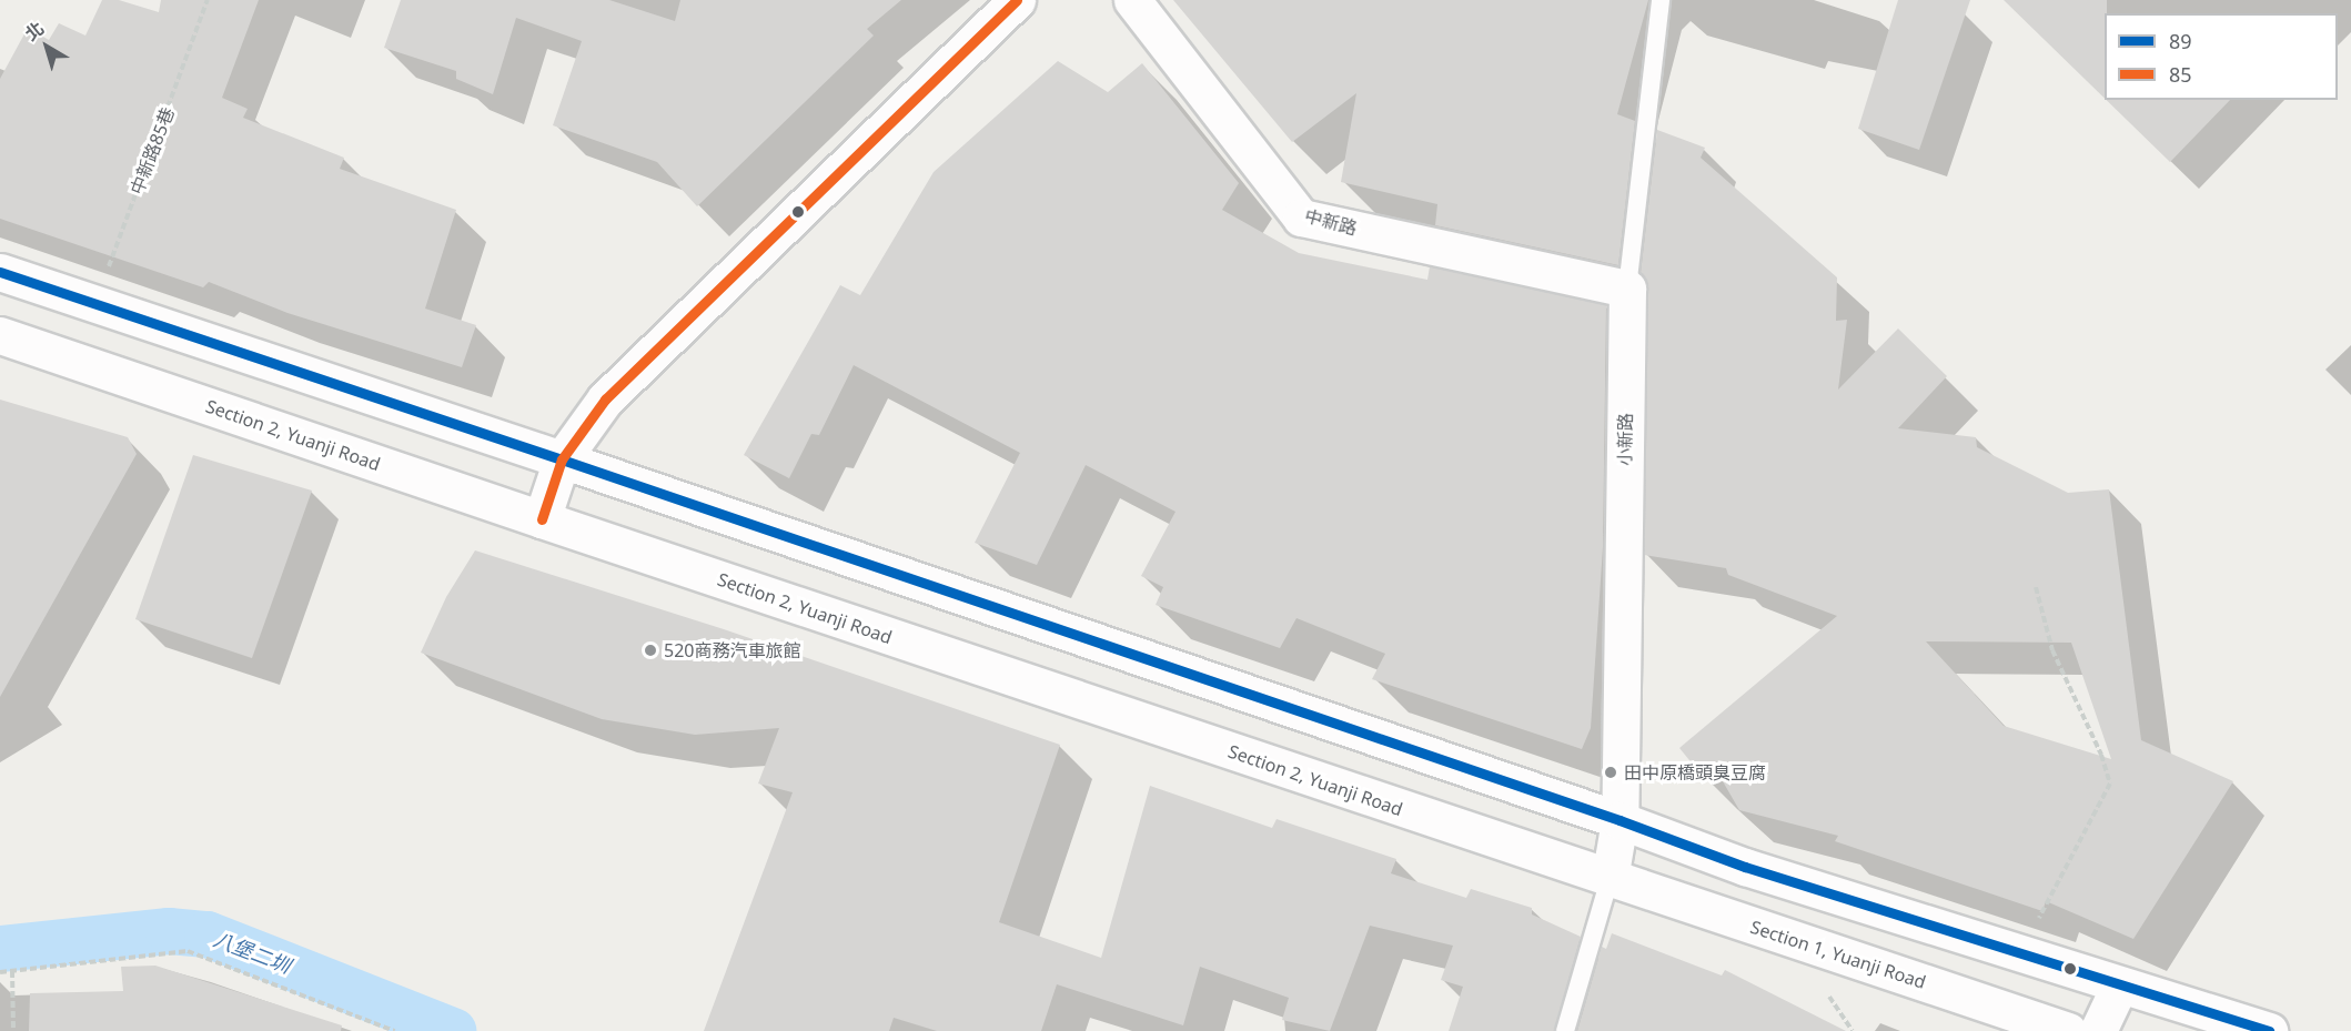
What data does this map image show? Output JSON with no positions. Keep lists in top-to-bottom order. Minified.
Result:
{"streets":{"street":["中新路","Section 2, Yuanji Road","小新路","Section 1, Yuanji Road"],"path":["中新路85巷"]},"crossings":[["中新路","小新路"],["Section 2, Yuanji Road","小新路"],["Section 2, Yuanji Road","Section 1, Yuanji Road"],["小新路","Section 1, Yuanji Road"]],"water":["八堡二圳"],"places":["520商務汽車旅館","田中原橋頭臭豆腐"],"lines":["transit line 85","transit line 89"],"legend":["89","85"],"north":"top left"}
